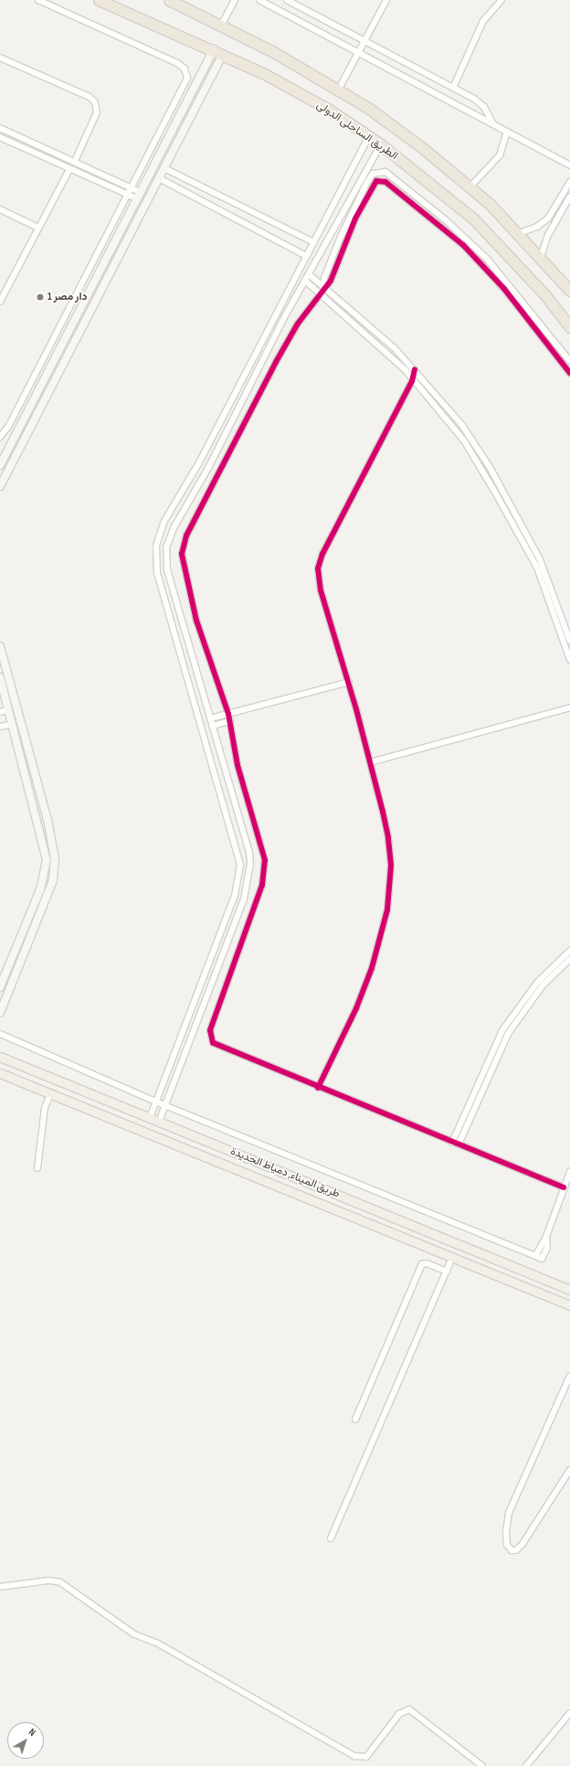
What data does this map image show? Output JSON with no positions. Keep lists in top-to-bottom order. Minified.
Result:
{"streets":{"highway":["الطريق الساحلى الدولى"],"main road":["طريق الميناء, دمياط الجديدة"]},"places":["دار مصر 1"],"north":"top right"}
